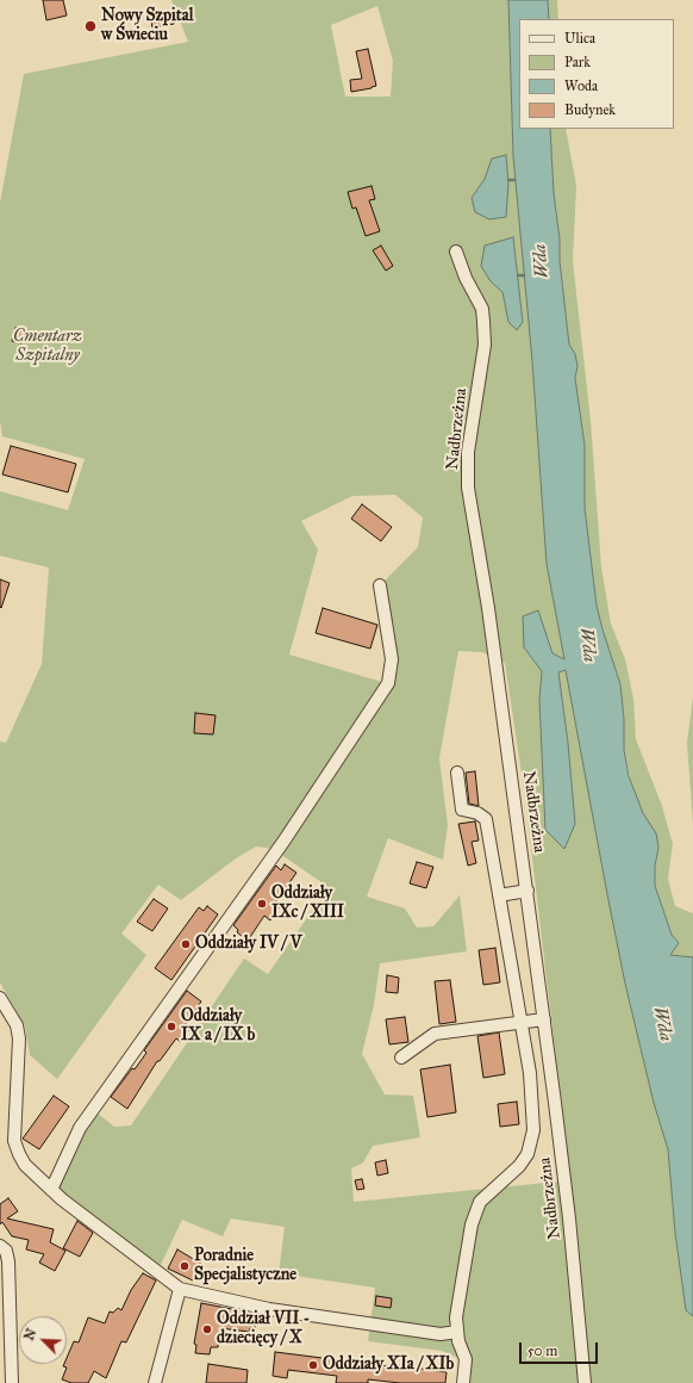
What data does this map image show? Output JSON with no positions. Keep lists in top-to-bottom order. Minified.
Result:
{"streets":{"street":["Nadbrzeżna"]},"water":["Wda"],"parks":["Cmentarz Szpitalny"],"places":["Nowy Szpital w Świeciu","Oddziały IXc / XIII","Oddziały IV / V","Oddziały IX a / IX b","Poradnie Specjalistyczne","Oddział VII - dziecięcy / X","Oddziały XIa / XIb"],"legend":["Ulica","Park","Woda","Budynek"],"scale_bar":"50 m","north":"top left"}
